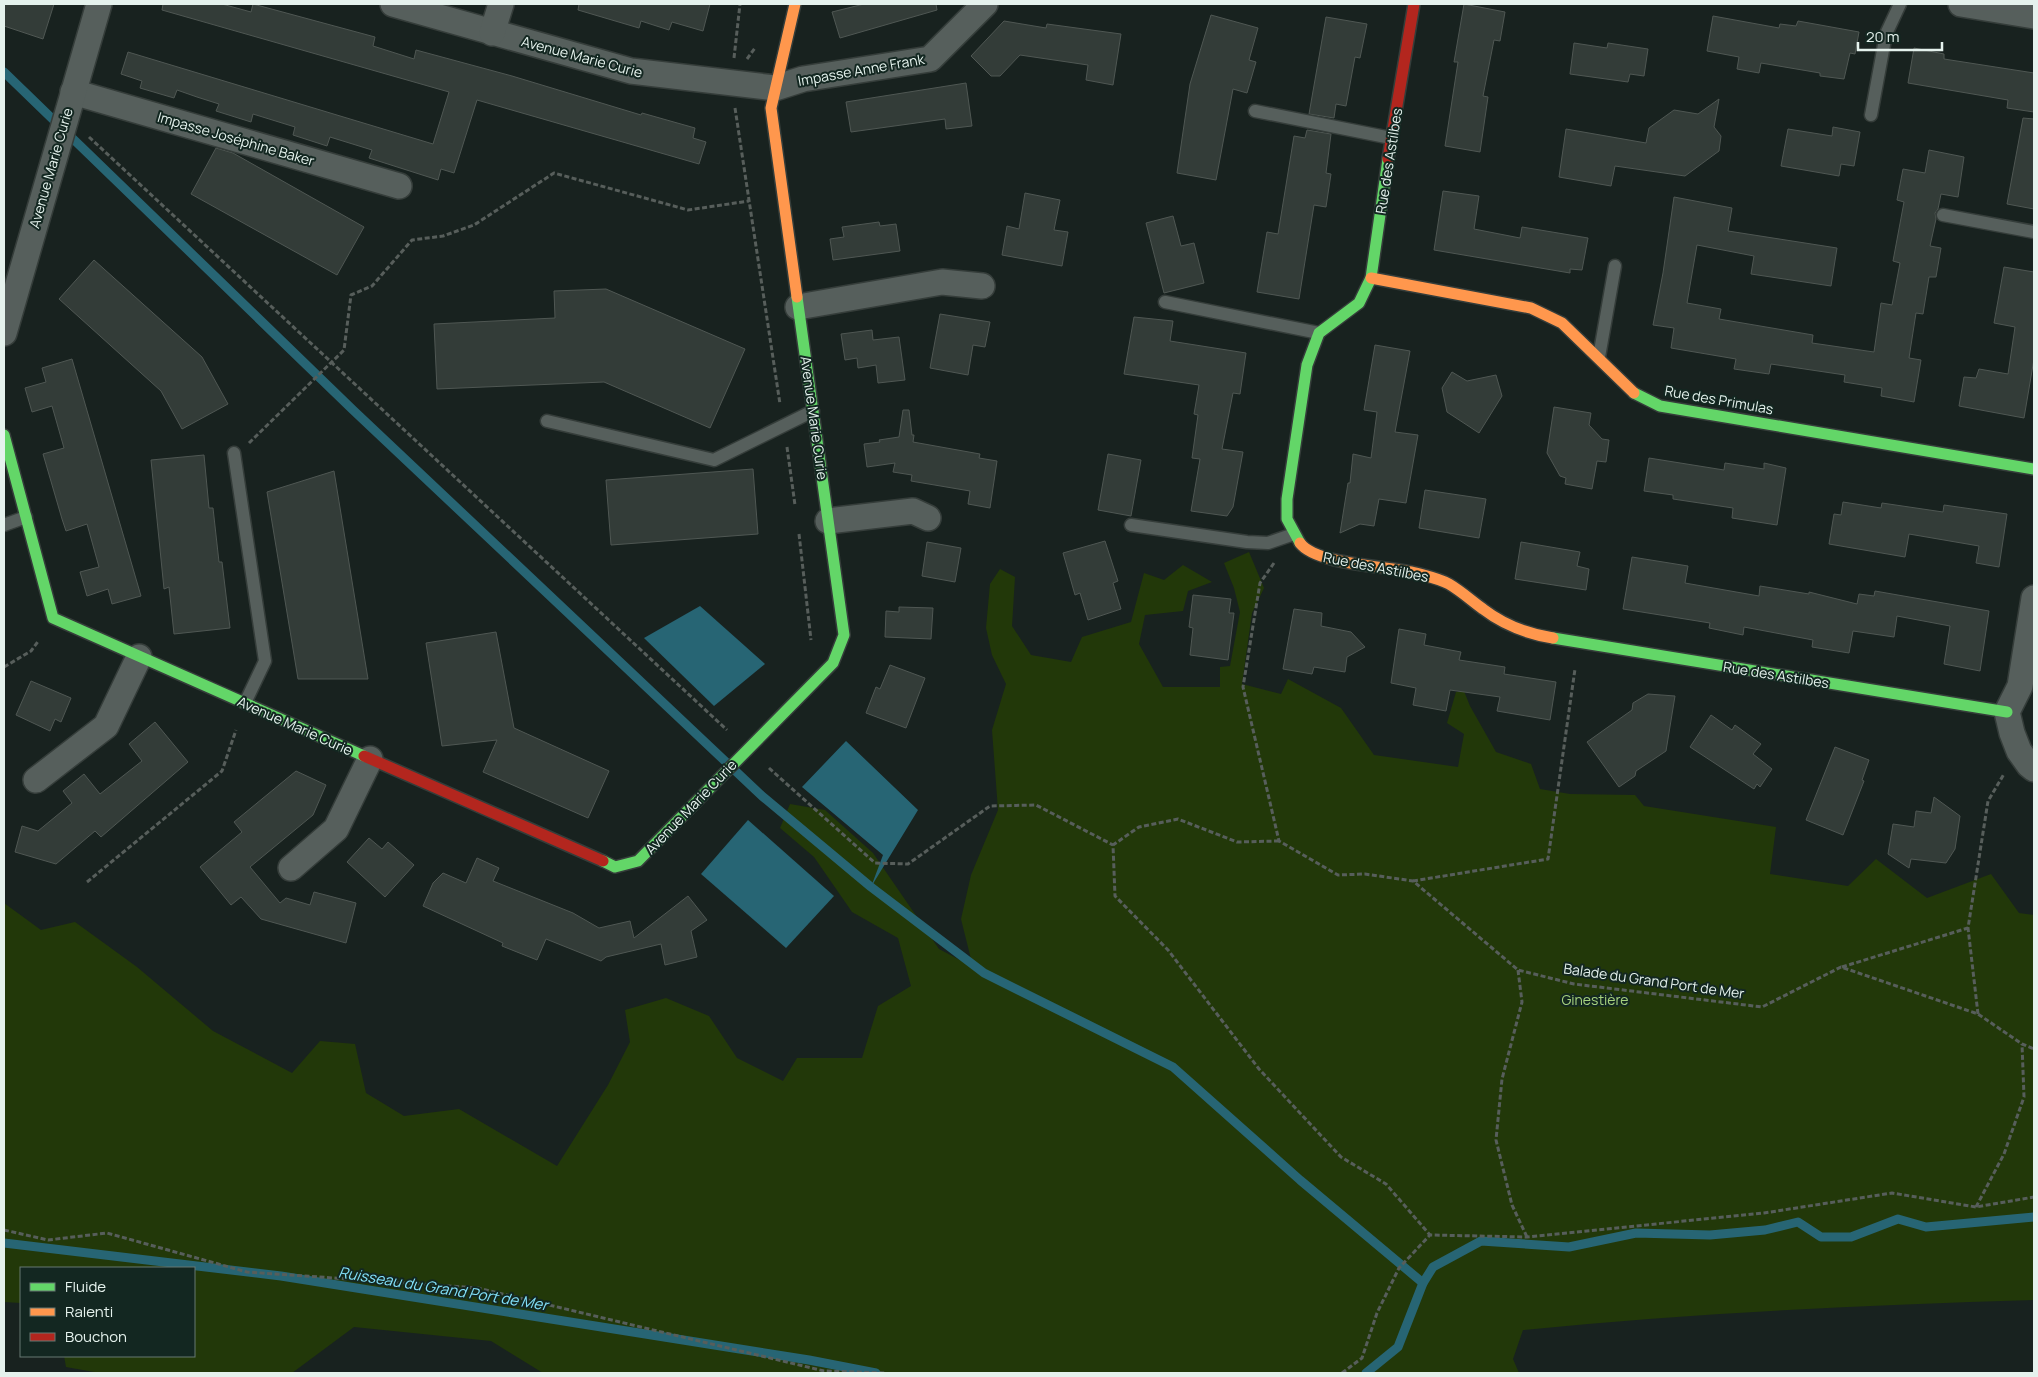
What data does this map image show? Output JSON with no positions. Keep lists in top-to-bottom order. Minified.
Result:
{"streets":{"street":["Avenue Marie Curie","Impasse Anne Frank","Impasse Joséphine Baker","Rue des Astilbes","Rue des Primulas"],"path":["Balade du Grand Port de Mer"]},"crossings":[["Avenue Marie Curie","Impasse Anne Frank"],["Avenue Marie Curie","Impasse Joséphine Baker"],["Rue des Astilbes","Rue des Primulas"]],"water":["Ruisseau du Grand Port de Mer"],"parks":["Ginestière"],"legend":["Fluide","Ralenti","Bouchon"],"scale_bar":"20 m"}
